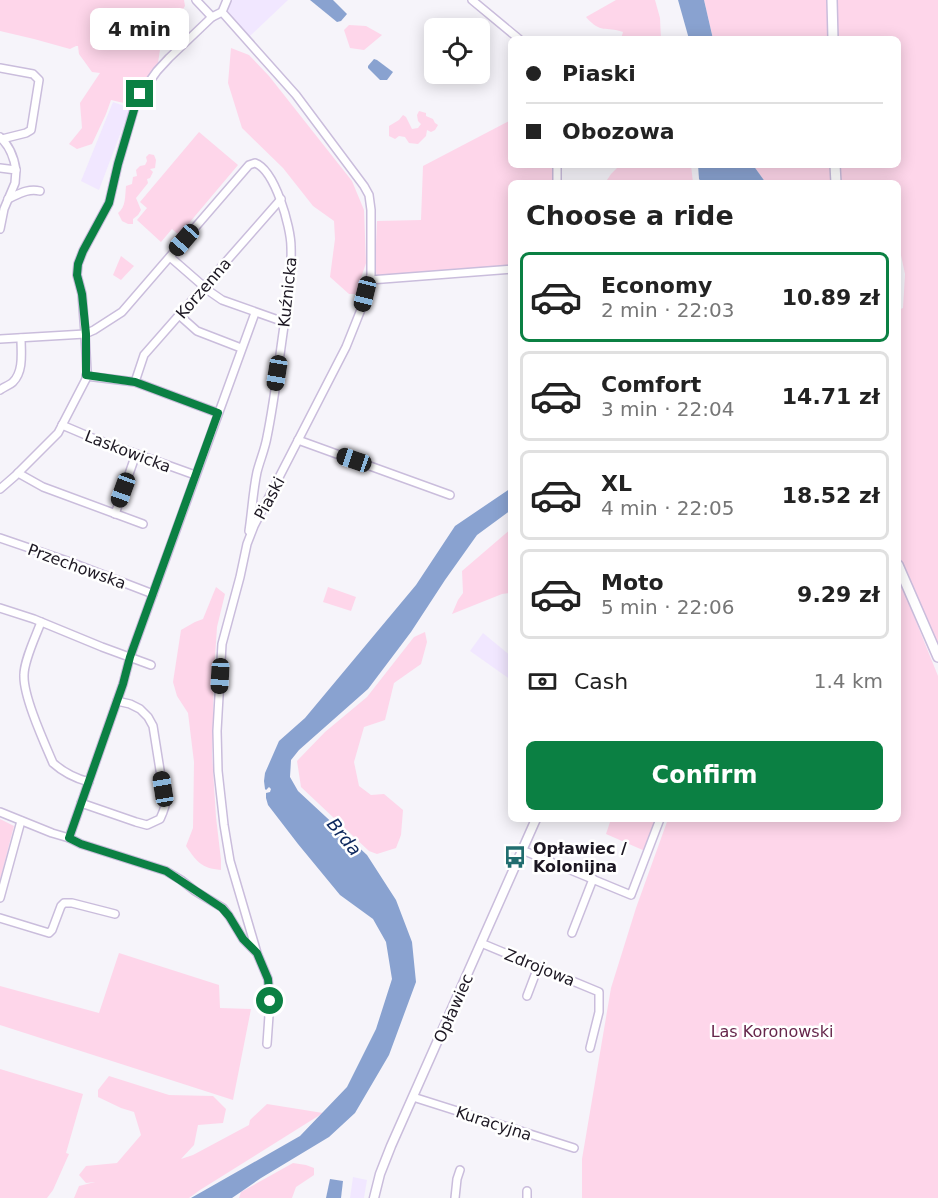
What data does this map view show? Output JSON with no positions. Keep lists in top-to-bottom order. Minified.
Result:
{"streets":{"street":["Korzenna","Kuźnicka","Laskowicka","Piaski","Przechowska","Zdrojowa","Opławiec","Kuracyjna"]},"crossings":[["Korzenna","Kuźnicka"],["Kuźnicka","Piaski"],["Zdrojowa","Opławiec"],["Opławiec","Kuracyjna"]],"water":["Brda"],"parks":["Las Koronowski"],"places":{"bus stop":["Opławiec / Kolonijna"]},"page":{"bubble":"4 min","banner":["Piaski","Obozowa"],"heading":"Choose a ride","list":[{"name":"Economy","note":"2 min · 22:03","value":"10.89 zł"},{"name":"Comfort","note":"3 min · 22:04","value":"14.71 zł"},{"name":"XL","note":"4 min · 22:05","value":"18.52 zł"},{"name":"Moto","note":"5 min · 22:06","value":"9.29 zł"}],"pay":["Cash","1.4 km"],"buttons":"Confirm"}}
